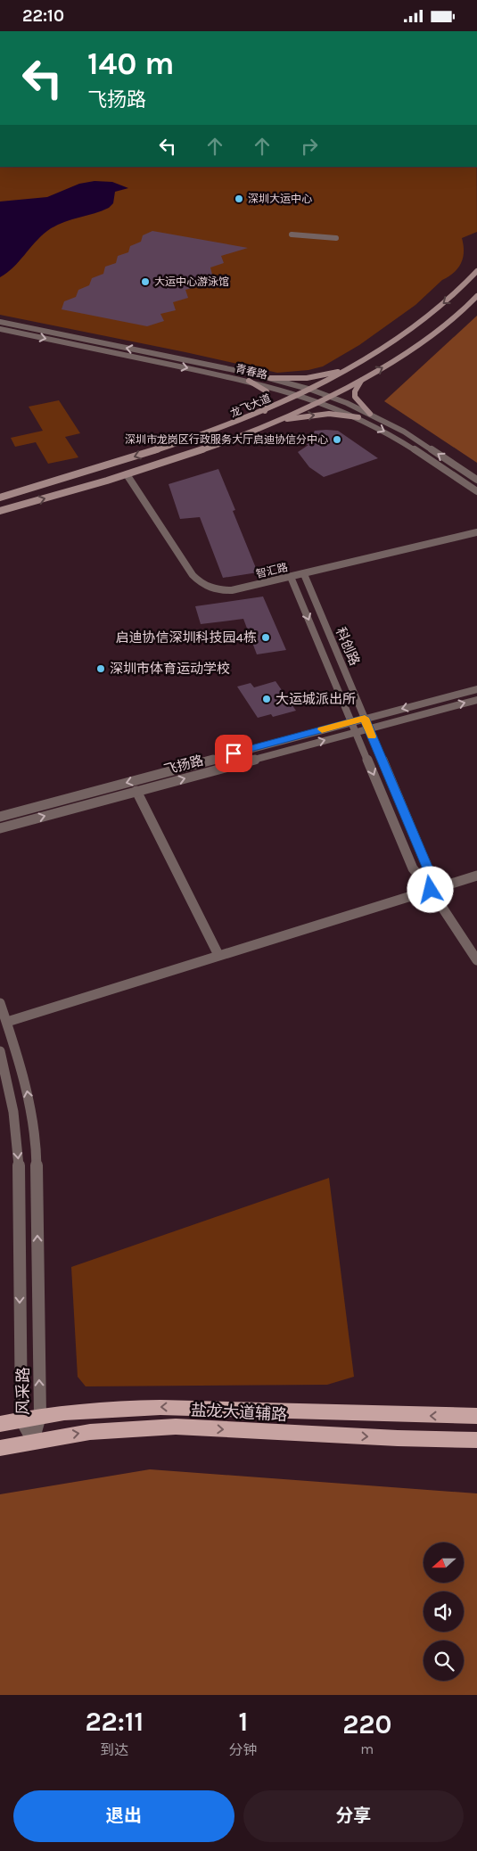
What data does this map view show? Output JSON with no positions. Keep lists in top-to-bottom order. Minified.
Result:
{"streets":{"main road":["龙飞大道","盐龙大道辅路"],"street":["青春路","智汇路","科创路","飞扬路","风采路"]},"crossings":[["青春路","龙飞大道"],["龙飞大道","智汇路"],["智汇路","科创路"],["科创路","飞扬路"],["风采路","盐龙大道辅路"]],"places":["深圳大运中心","大运中心游泳馆","深圳市龙岗区行政服务大厅启迪协信分中心","启迪协信深圳科技园4栋","深圳市体育运动学校","大运城派出所"],"north":"left","page":{"status":"22:10","turn":["140 m","飞扬路"],"eta":["22:11","到达","1","分钟","220","m"],"buttons":["退出","分享"]}}
